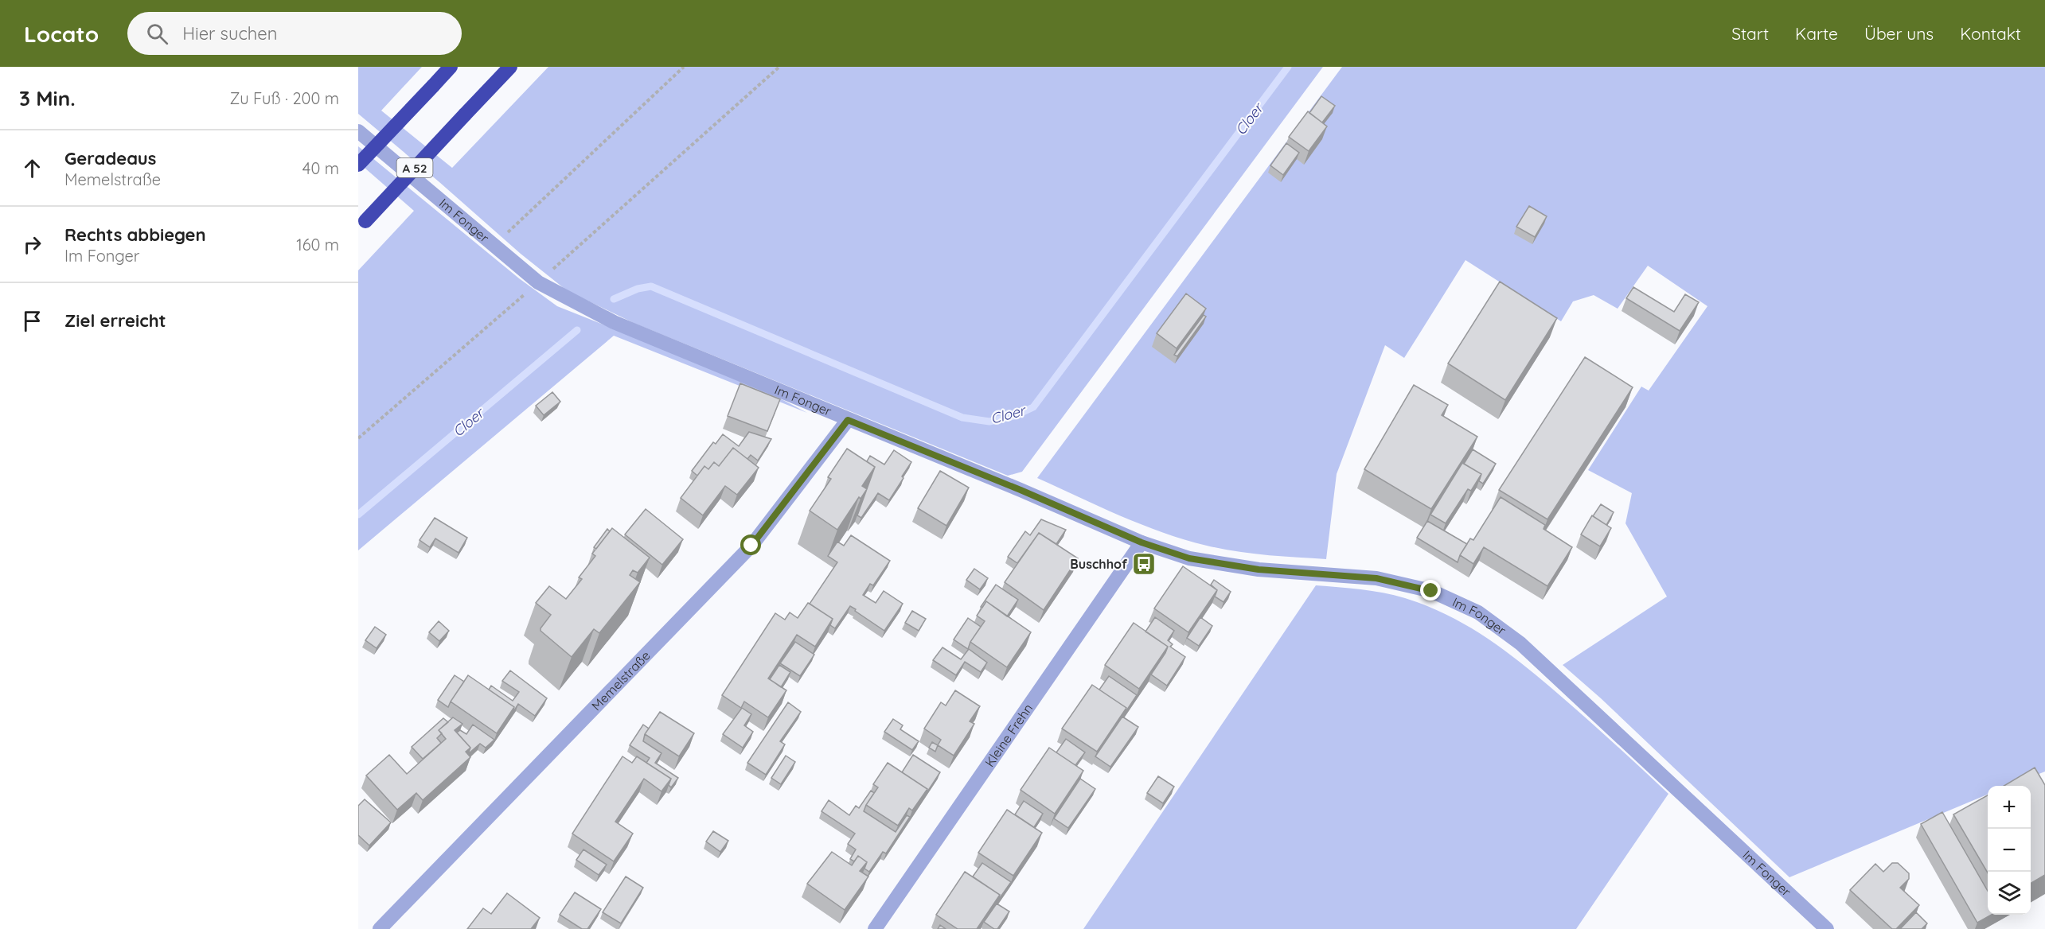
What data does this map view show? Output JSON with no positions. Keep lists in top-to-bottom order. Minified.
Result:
{"streets":{"highway":["A 52"],"street":["Im Fonger","Memelstraße","Kleine Frehn"]},"crossings":[["Im Fonger","Memelstraße"],["Im Fonger","Kleine Frehn"]],"water":["Cloer"],"places":{"bus stop":["Buschhof"]},"page":{"header":"Locato","search":"Hier suchen","nav":["Start","Karte","Über uns","Kontakt"],"heading":["3 Min.","Zu Fuß · 200 m"],"list":[["Geradeaus","Memelstraße","40 m"],["Rechts abbiegen","Im Fonger","160 m"],"Ziel erreicht"],"map_buttons":["+","−"]}}
